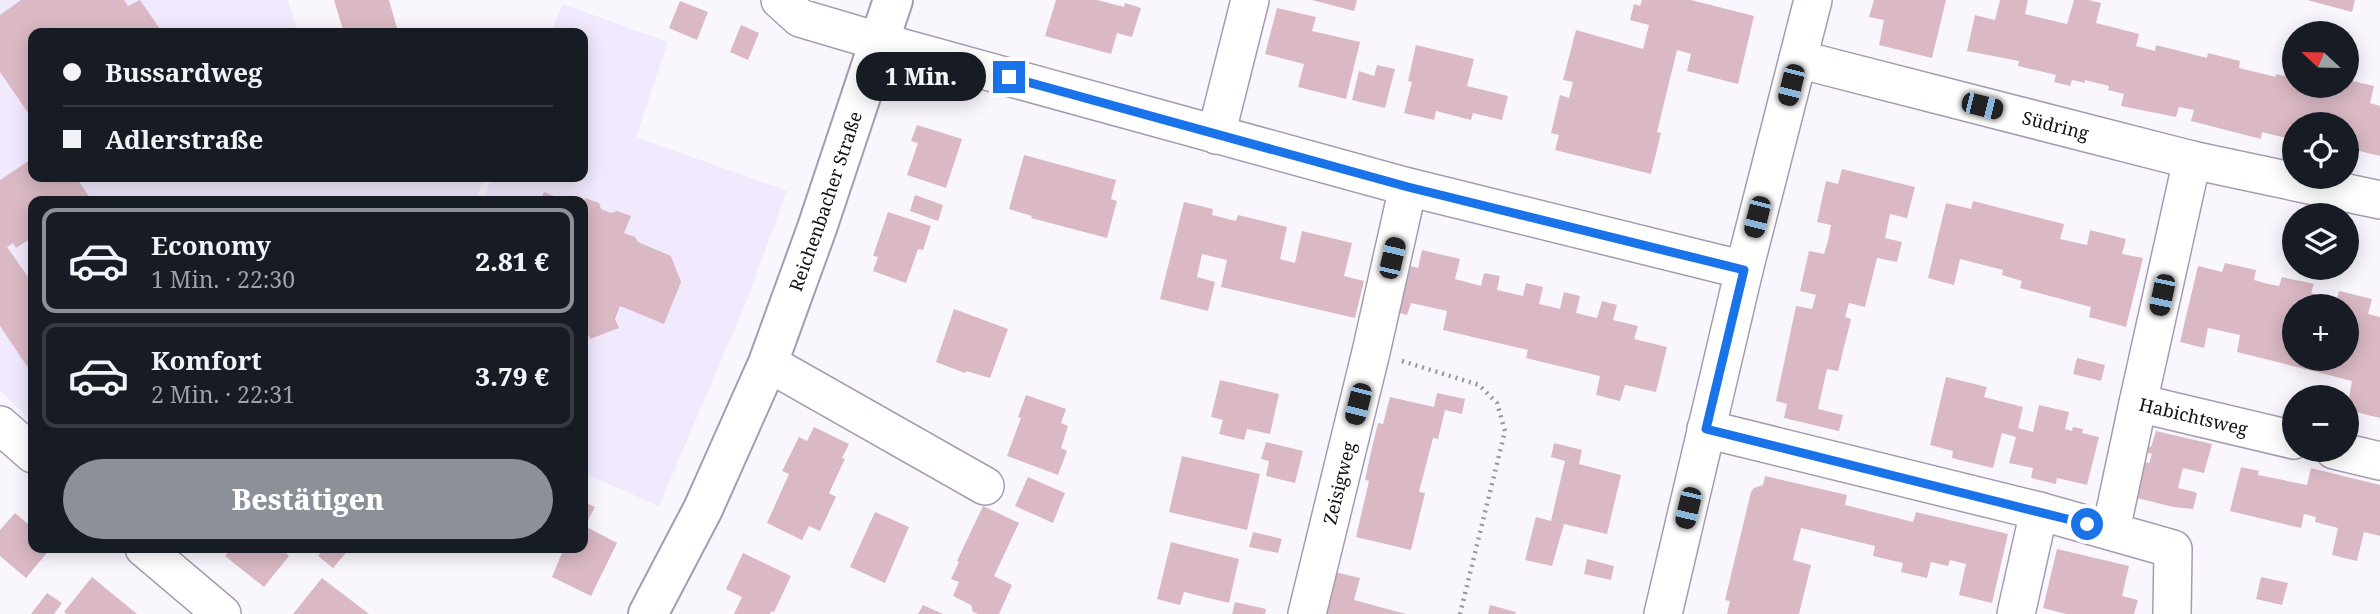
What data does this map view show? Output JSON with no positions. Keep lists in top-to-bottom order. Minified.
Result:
{"streets":{"street":["Südring","Reichenbacher Straße","Habichtsweg","Zeisigweg"]},"north":"left","page":{"map_buttons":["+","−"],"banner":["Bussardweg","Adlerstraße"],"bubble":"1 Min.","list":[{"name":"Economy","note":"1 Min. · 22:30","value":"2.81 €"},{"name":"Komfort","note":"2 Min. · 22:31","value":"3.79 €"}],"buttons":"Bestätigen"}}
